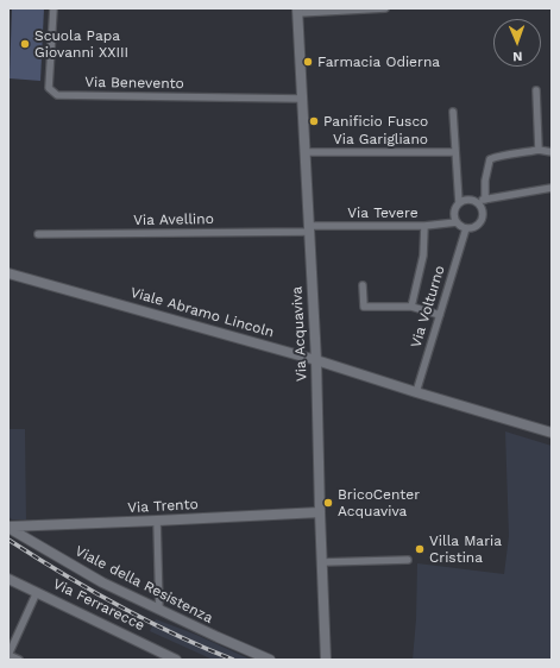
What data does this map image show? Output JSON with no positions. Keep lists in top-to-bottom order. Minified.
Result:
{"streets":{"street":["Via Benevento","Via Garigliano","Via Tevere","Via Avellino","Via Volturno","Viale Abramo Lincoln","Via Acquaviva","Via Trento","Viale della Resistenza","Via Ferrarecce"]},"crossings":[["Via Benevento","Via Acquaviva"],["Via Garigliano","Via Acquaviva"],["Via Tevere","Via Avellino"],["Via Tevere","Via Volturno"],["Via Tevere","Via Acquaviva"],["Via Avellino","Via Acquaviva"],["Via Volturno","Viale Abramo Lincoln"],["Viale Abramo Lincoln","Via Acquaviva"],["Via Acquaviva","Via Trento"],["Via Trento","Viale della Resistenza"]],"places":["Scuola Papa Giovanni XXIII","Farmacia Odierna","Panificio Fusco","BricoCenter Acquaviva","Villa Maria Cristina"],"north":"bottom"}
